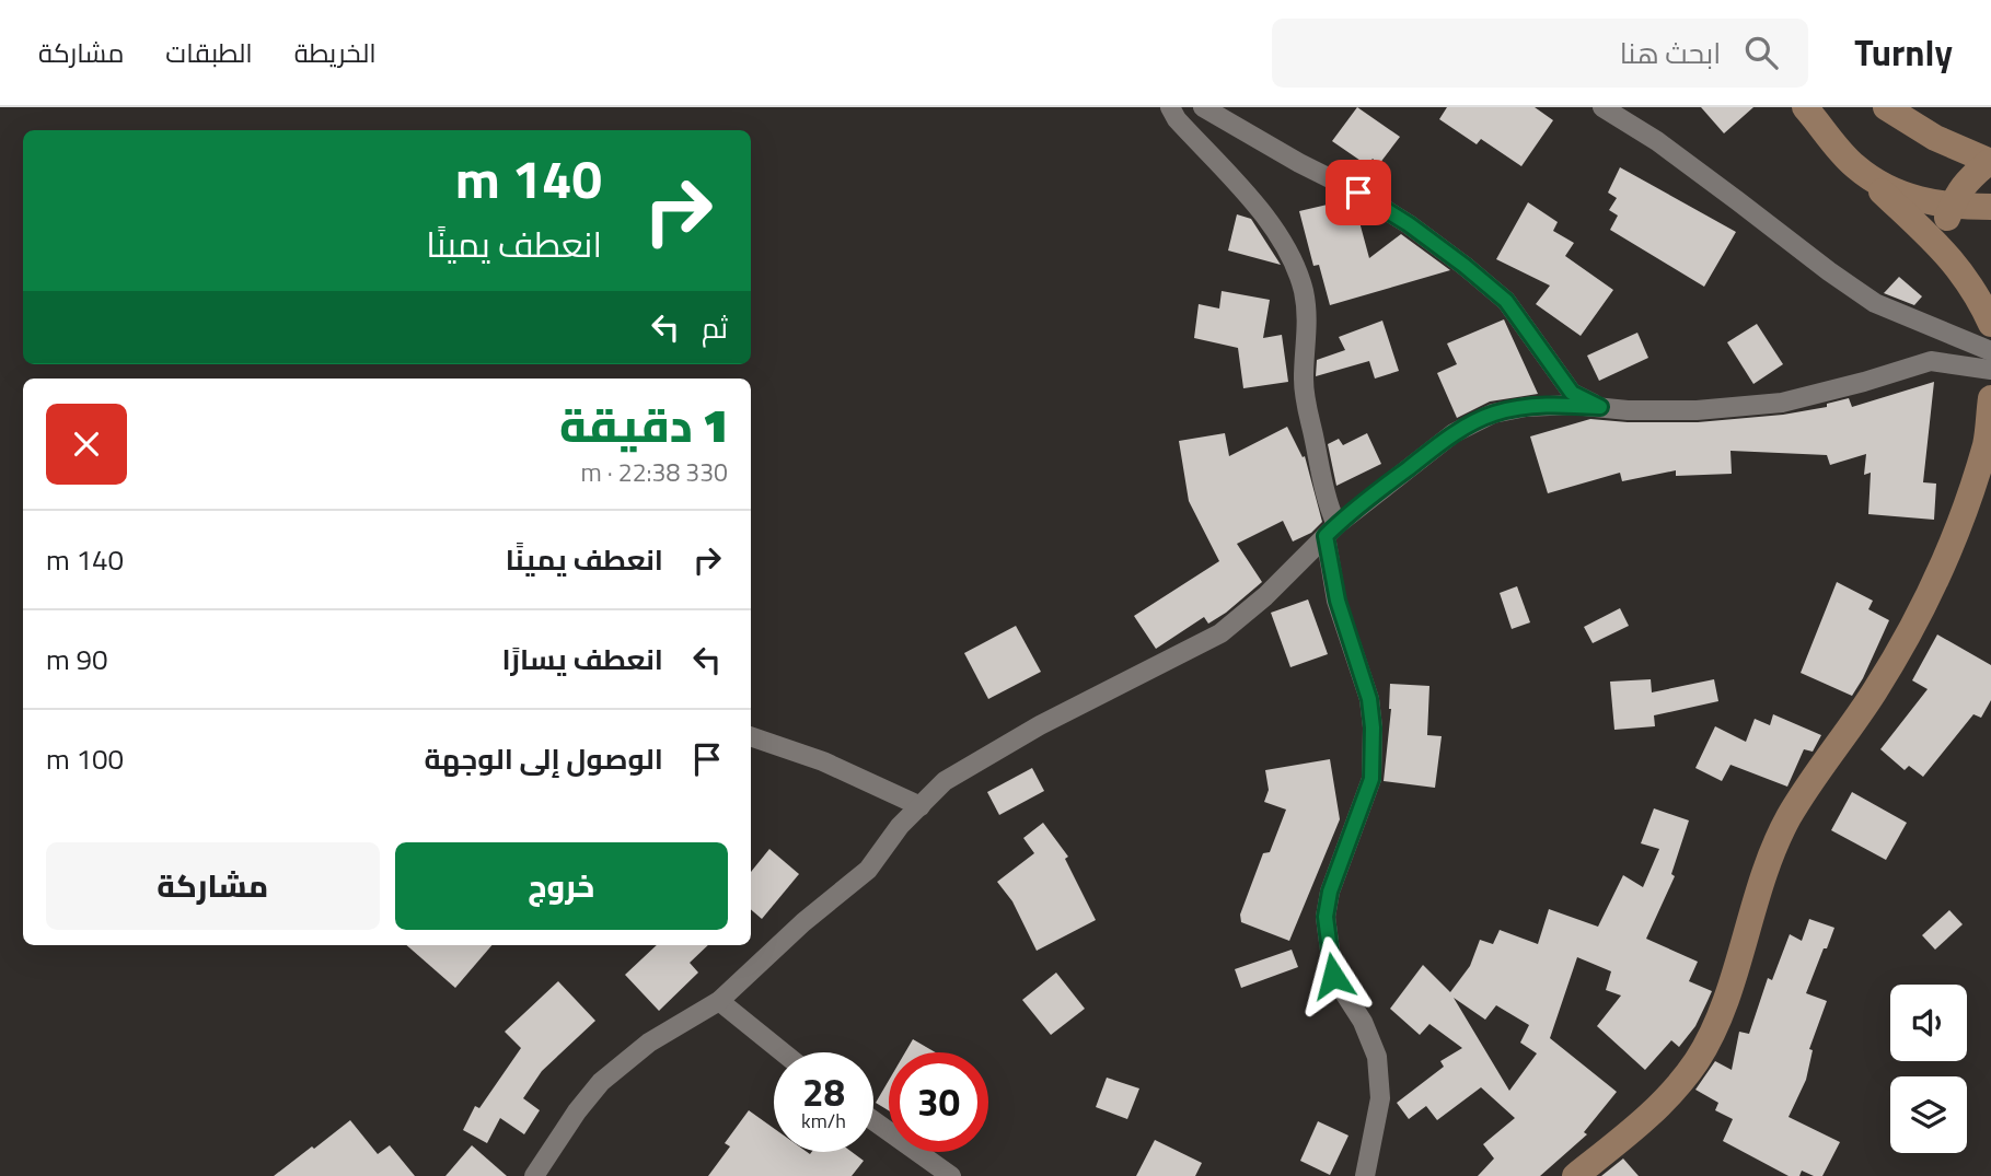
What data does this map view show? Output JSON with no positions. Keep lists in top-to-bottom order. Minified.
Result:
{"page":{"header":"Turnly","search":"ابحث هنا","nav":["الخريطة","الطبقات","مشاركة"],"turn":["140 m","انعطف يمينًا"],"then":"ثم","heading":["1 دقيقة","330 m · 22:38"],"list":[{"name":"انعطف يمينًا","value":"140 m"},{"name":"انعطف يسارًا","value":"90 m"},{"name":"الوصول إلى الوجهة","value":"100 m"}],"buttons":["خروج","مشاركة"],"speed":"28 km/h","limit":"30"}}
